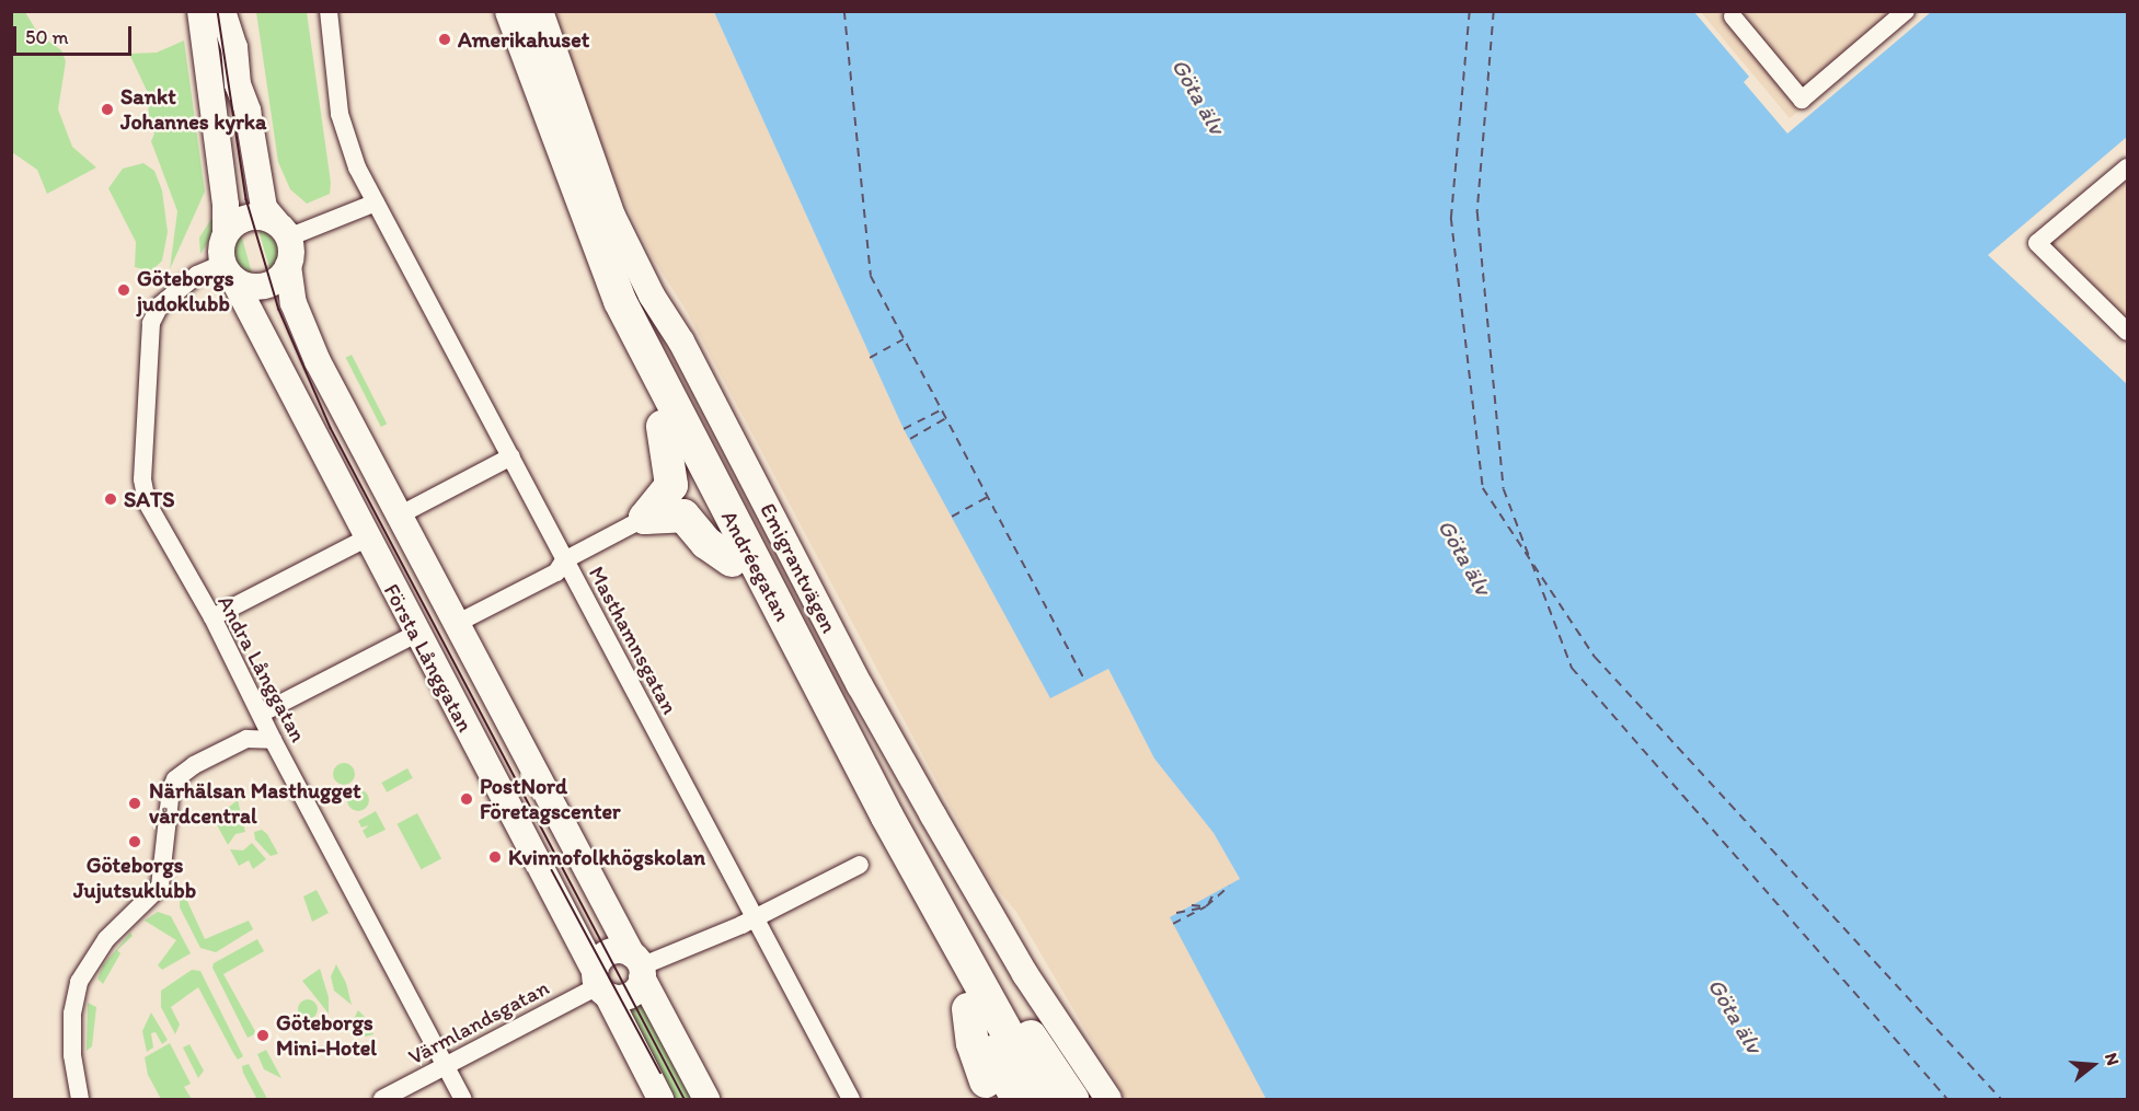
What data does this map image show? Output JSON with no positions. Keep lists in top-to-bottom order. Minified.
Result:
{"streets":{"highway":["Andréegatan"],"street":["Emigrantvägen","Masthamnsgatan","Första Långgatan","Andra Långgatan","Värmlandsgatan"]},"crossings":[["Första Långgatan","Andra Långgatan"],["Första Långgatan","Värmlandsgatan"],["Andra Långgatan","Värmlandsgatan"]],"water":["Göta älv"],"places":["Amerikahuset","Sankt Johannes kyrka","Göteborgs judoklubb","SATS","PostNord Företagscenter","Närhälsan Masthugget vårdcentral","Göteborgs Jujutsuklubb","Kvinnofolkhögskolan","Göteborgs Mini-Hotel"],"scale_bar":"50 m","north":"right"}
